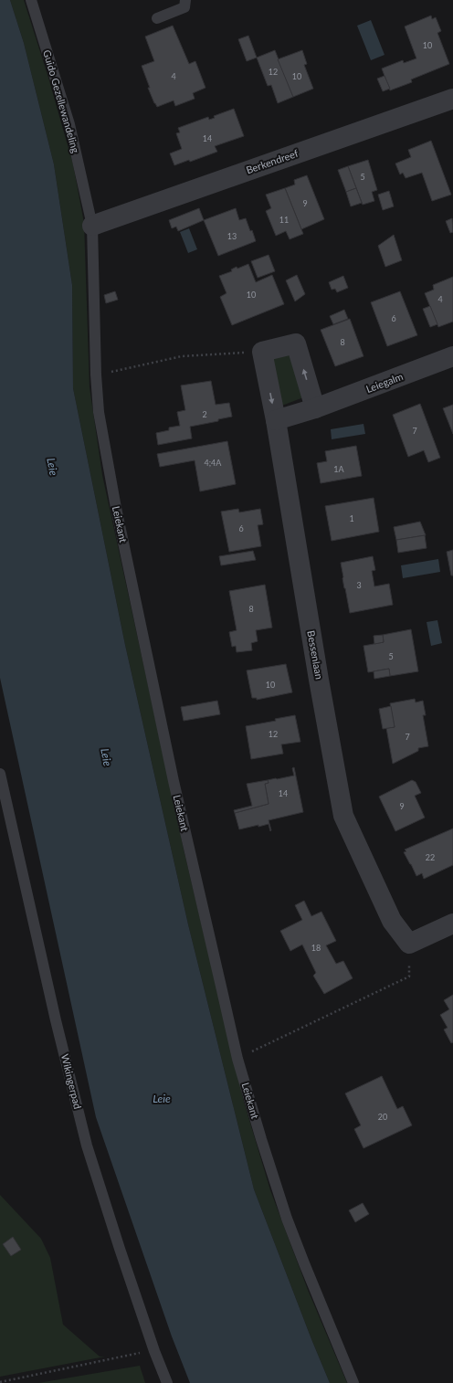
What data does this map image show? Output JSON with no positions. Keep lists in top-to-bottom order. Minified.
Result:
{"streets":{"street":["Berkendreef","Leiegalm","Bessenlaan"],"lane":["Guido Gezellewandeling","Leiekant","Wikingerpad"]},"crossings":[["Guido Gezellewandeling","Berkendreef"],["Guido Gezellewandeling","Leiekant"],["Berkendreef","Leiekant"],["Leiegalm","Bessenlaan"]],"water":["Leie"],"house_numbers":["10","12","4","10","14","5","9","11","13","10","4","6","8","2","7","4;4A","1A","1","6","3","8","5","10","12","7","14","9","22","18","20"]}
